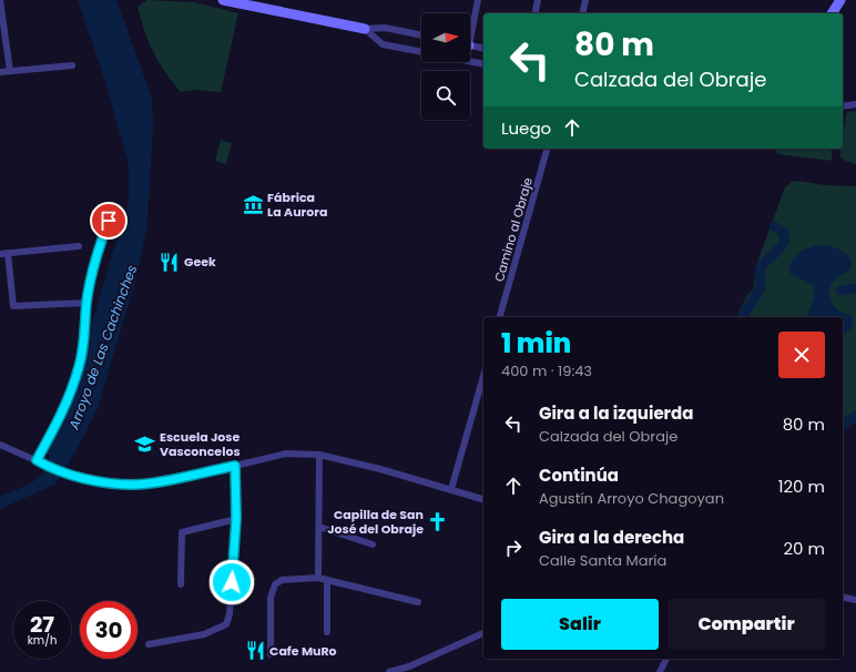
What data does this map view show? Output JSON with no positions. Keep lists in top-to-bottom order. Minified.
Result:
{"streets":{"street":["Camino al Obraje"]},"water":["Arroyo de Las Cachinches"],"places":{"museum":["Fábrica La Aurora"],"restaurant":["Geek","Cafe MuRo"],"school or university":["Escuela Jose Vasconcelos"],"church":["Capilla de San José del Obraje"]},"north":"right","page":{"turn":["80 m","Calzada del Obraje"],"then":"Luego","heading":["1 min","400 m · 19:43"],"list":[{"name":"Gira a la izquierda","note":"Calzada del Obraje","value":"80 m"},{"name":"Continúa","note":"Agustín Arroyo Chagoyan","value":"120 m"},{"name":"Gira a la derecha","note":"Calle Santa María","value":"20 m"}],"buttons":["Salir","Compartir"],"speed":"27 km/h","limit":"30"}}
